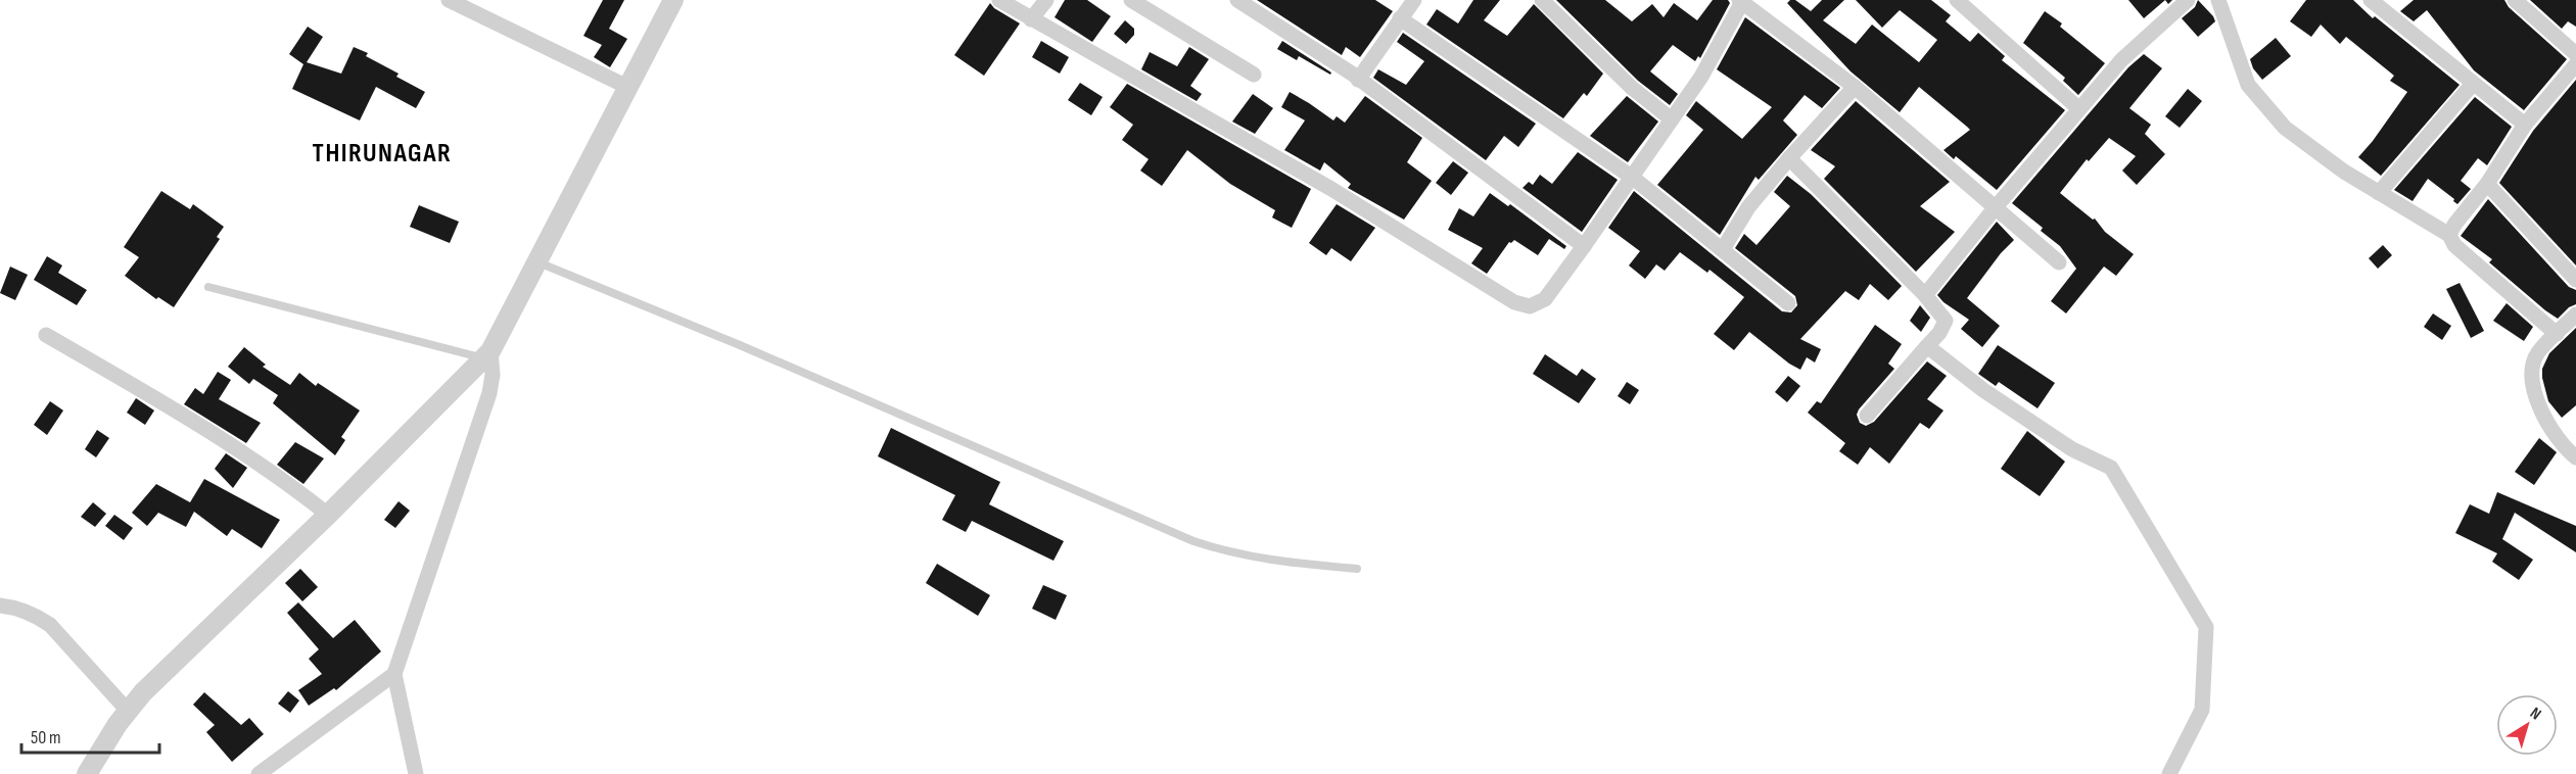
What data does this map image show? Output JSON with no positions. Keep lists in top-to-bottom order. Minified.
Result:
{"districts":["THIRUNAGAR"],"scale_bar":"50 m","north":"top right"}
